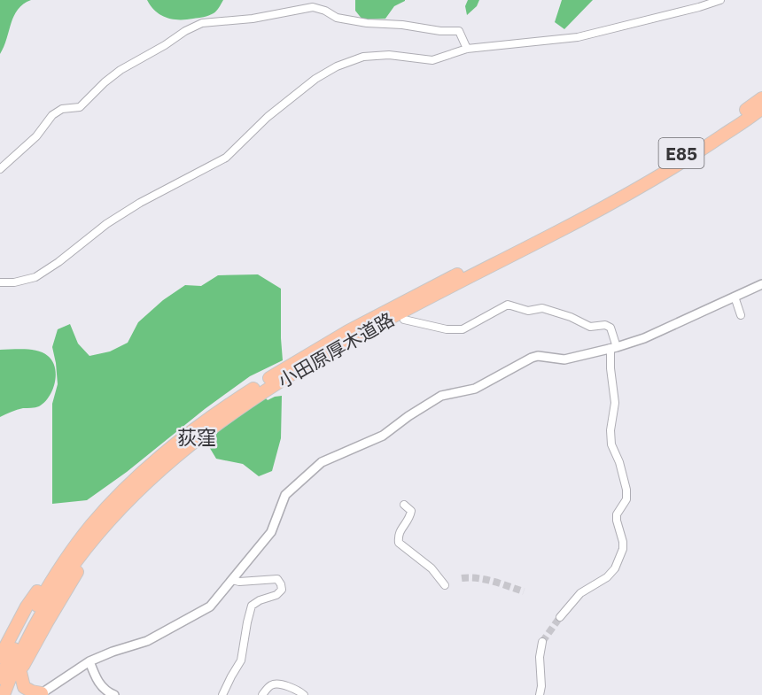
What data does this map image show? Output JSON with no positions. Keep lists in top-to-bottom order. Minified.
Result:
{"streets":{"highway":["E85","小田原厚木道路"]},"districts":["荻窪"]}
